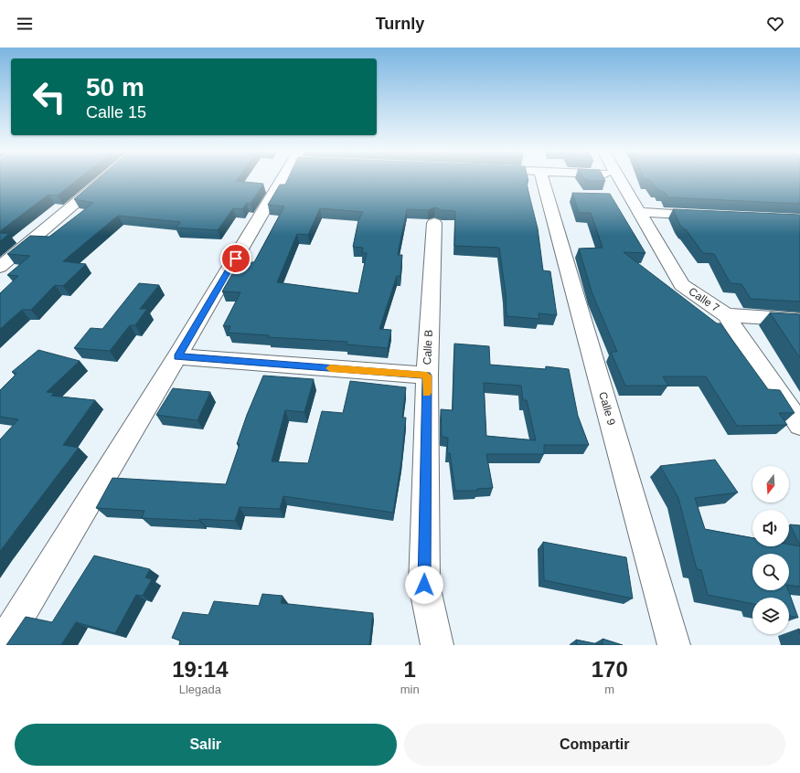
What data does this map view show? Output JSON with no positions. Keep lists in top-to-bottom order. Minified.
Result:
{"streets":{"street":["Calle 7","Calle B","Calle 9"]},"north":"bottom","page":{"header":"Turnly","turn":["50 m","Calle 15"],"eta":["19:14","Llegada","1","min","170","m"],"buttons":["Salir","Compartir"]}}
